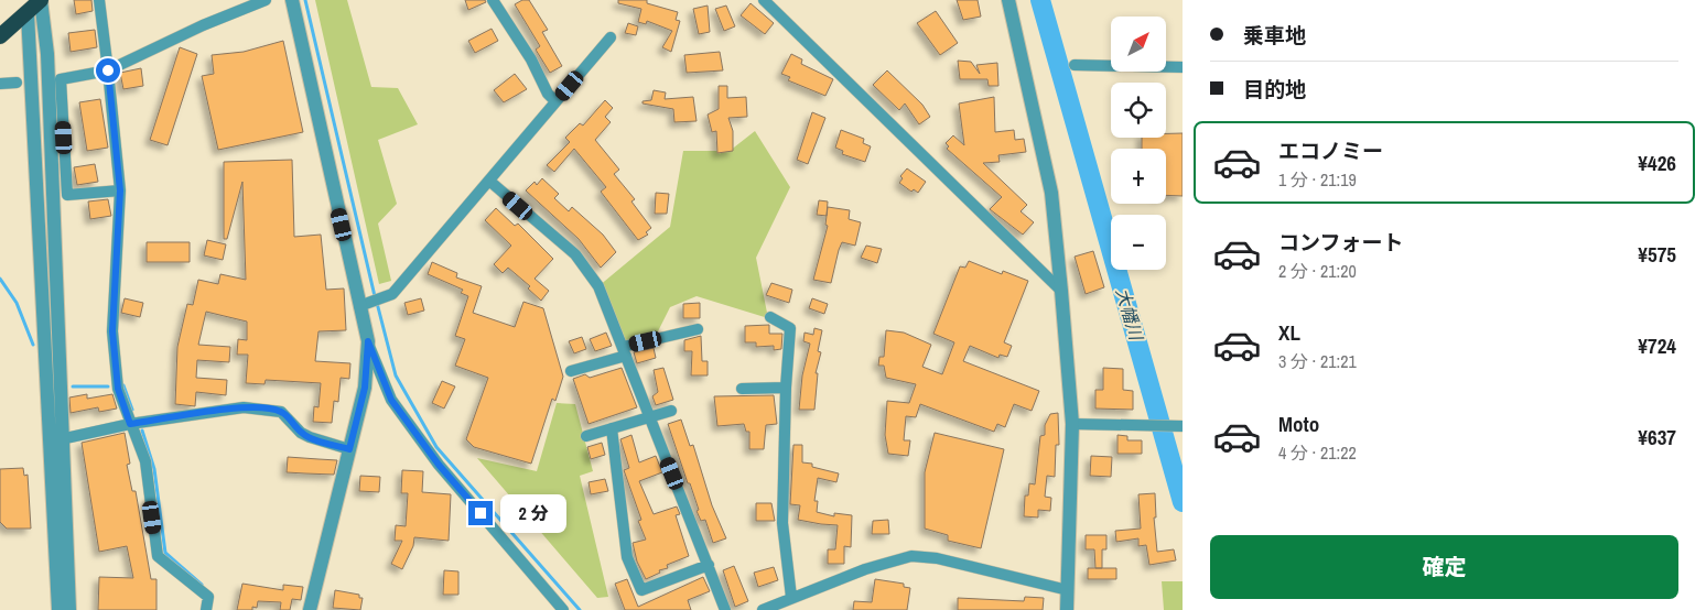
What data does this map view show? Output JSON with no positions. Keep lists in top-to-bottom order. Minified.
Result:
{"water":["大幡川"],"north":"top right","page":{"banner":["乗車地","目的地"],"map_buttons":["+","−"],"list":[{"name":"エコノミー","note":"1 分 · 21:19","value":"¥426"},{"name":"コンフォート","note":"2 分 · 21:20","value":"¥575"},{"name":"XL","note":"3 分 · 21:21","value":"¥724"},{"name":"Moto","note":"4 分 · 21:22","value":"¥637"}],"bubble":"2 分","buttons":"確定"}}
